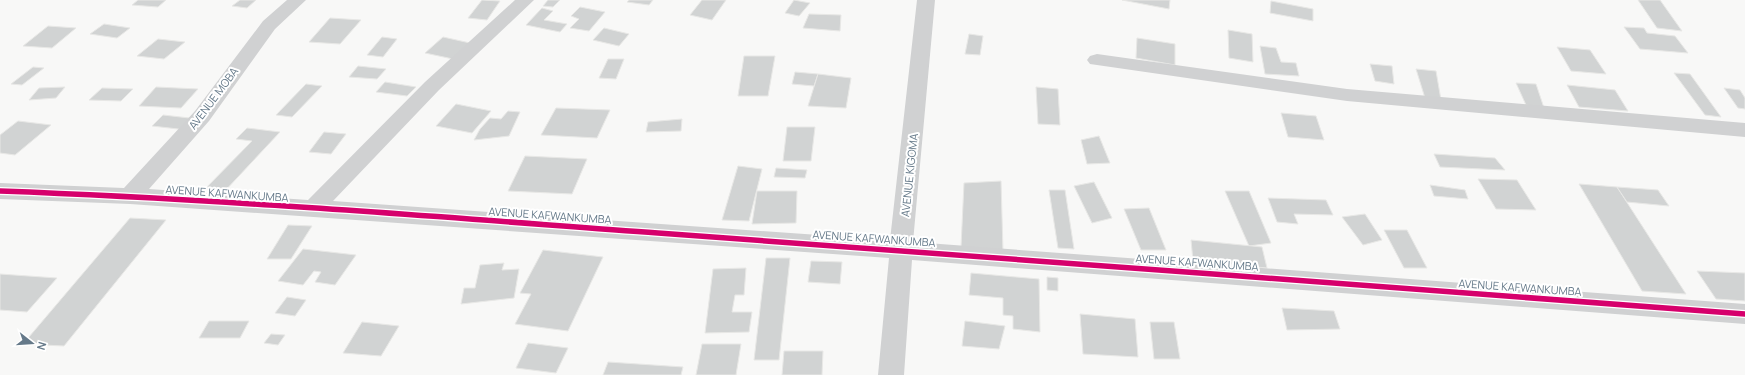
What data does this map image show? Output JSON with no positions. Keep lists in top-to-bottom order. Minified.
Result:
{"streets":{"street":["AVENUE MOBA","AVENUE KIGOMA","AVENUE KAFWANKUMBA"]},"crossings":[["AVENUE MOBA","AVENUE KAFWANKUMBA"],["AVENUE KIGOMA","AVENUE KAFWANKUMBA"]],"north":"right"}
